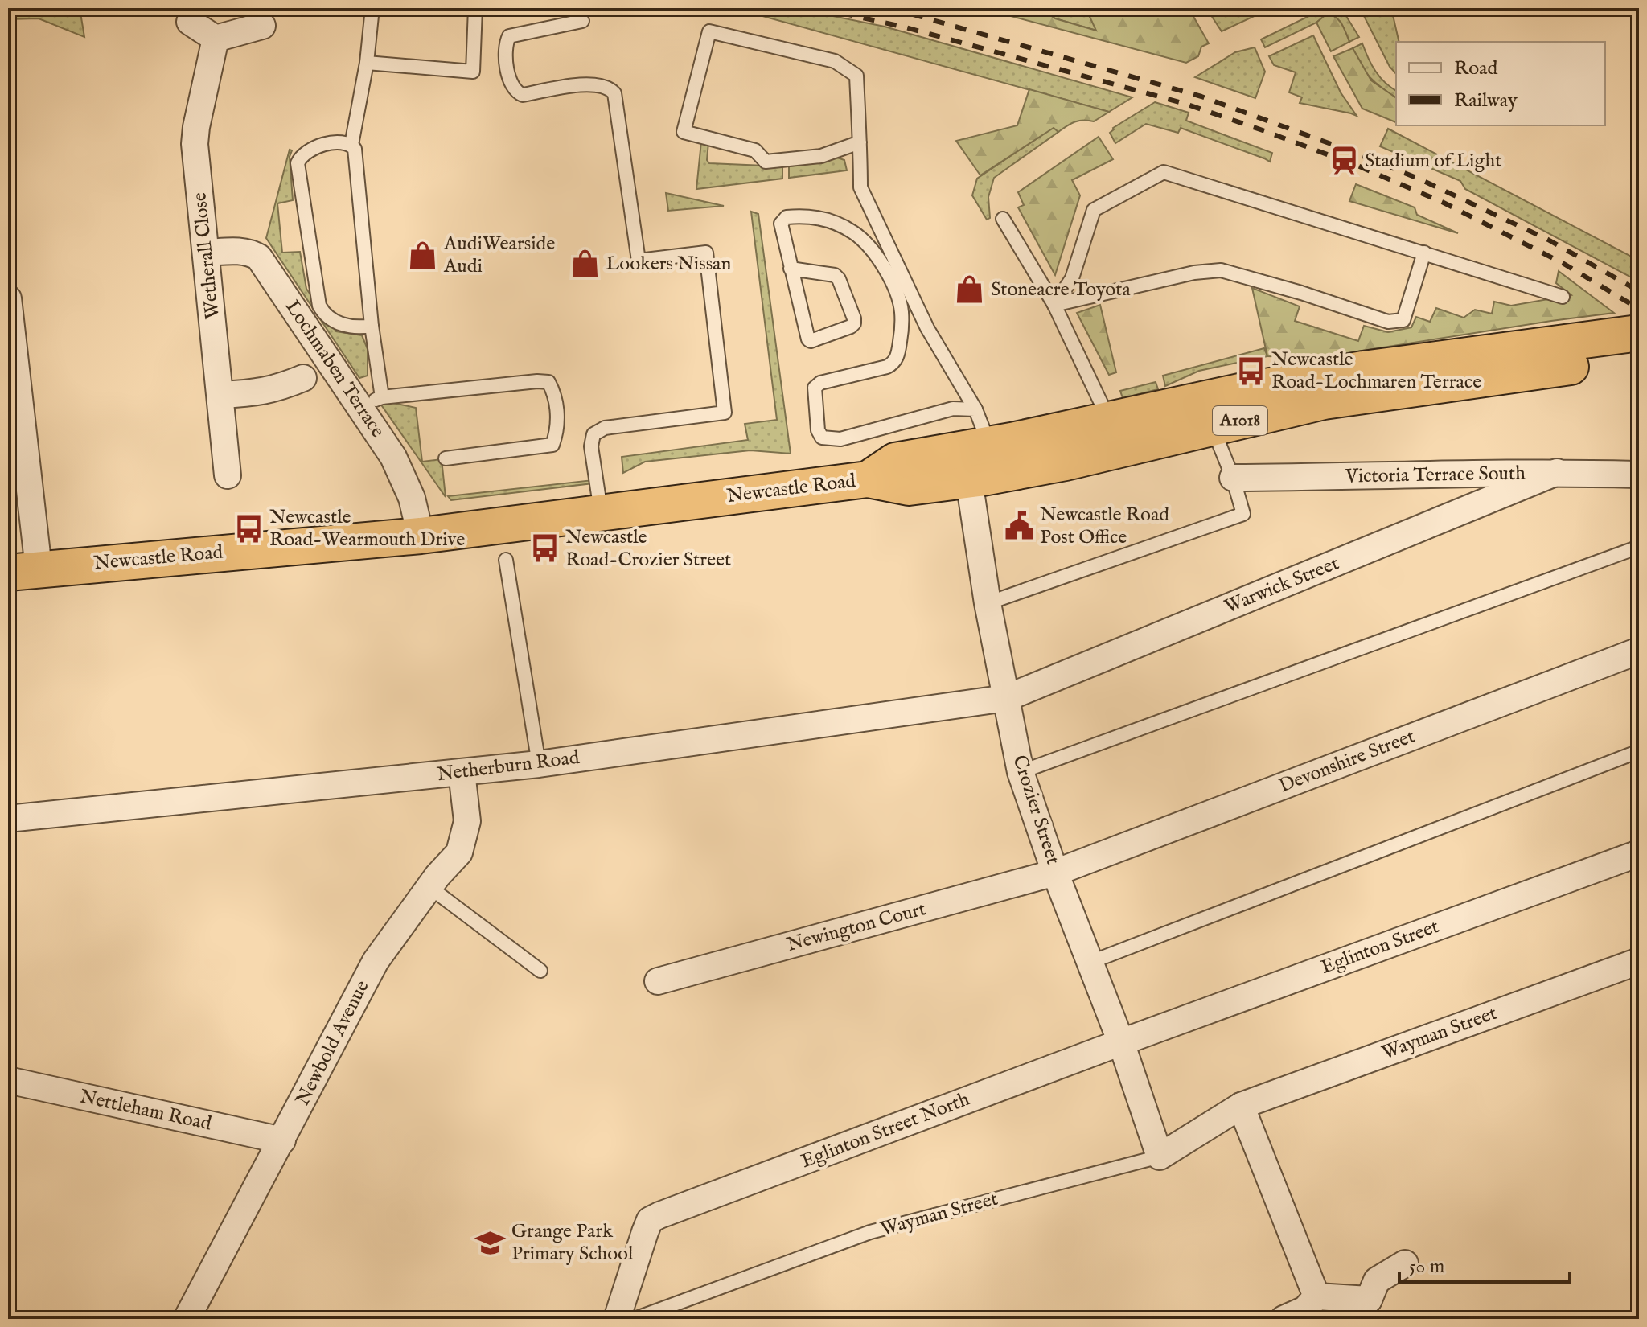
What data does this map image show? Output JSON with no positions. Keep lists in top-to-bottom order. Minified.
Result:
{"streets":{"highway":["A1018","Newcastle Road"],"street":["Wetherall Close","Lochmaben Terrace","Victoria Terrace South","Warwick Street","Devonshire Street","Netherburn Road","Crozier Street","Newington Court","Eglinton Street","Wayman Street","Newbold Avenue","Nettleham Road","Eglinton Street North"]},"crossings":[["Wetherall Close","Lochmaben Terrace"],["Lochmaben Terrace","Newcastle Road"],["A1018","Newcastle Road"],["A1018","Crozier Street"],["Victoria Terrace South","Warwick Street"],["Newcastle Road","Crozier Street"],["Warwick Street","Netherburn Road"],["Warwick Street","Crozier Street"],["Devonshire Street","Crozier Street"],["Devonshire Street","Newington Court"],["Netherburn Road","Crozier Street"],["Netherburn Road","Newbold Avenue"],["Crozier Street","Newington Court"],["Crozier Street","Eglinton Street"],["Crozier Street","Wayman Street"],["Crozier Street","Eglinton Street North"],["Eglinton Street","Eglinton Street North"],["Newbold Avenue","Nettleham Road"]],"places":{"station":["Stadium of Light"],"shop":["AudiWearside Audi","Lookers Nissan","Stoneacre Toyota"],"bus stop":["Newcastle Road-Lochmaren Terrace","Newcastle Road-Wearmouth Drive","Newcastle Road-Crozier Street"],"public building":["Newcastle Road Post Office"],"school or university":["Grange Park Primary School"]},"legend":["Road","Railway"],"scale_bar":"50 m"}
